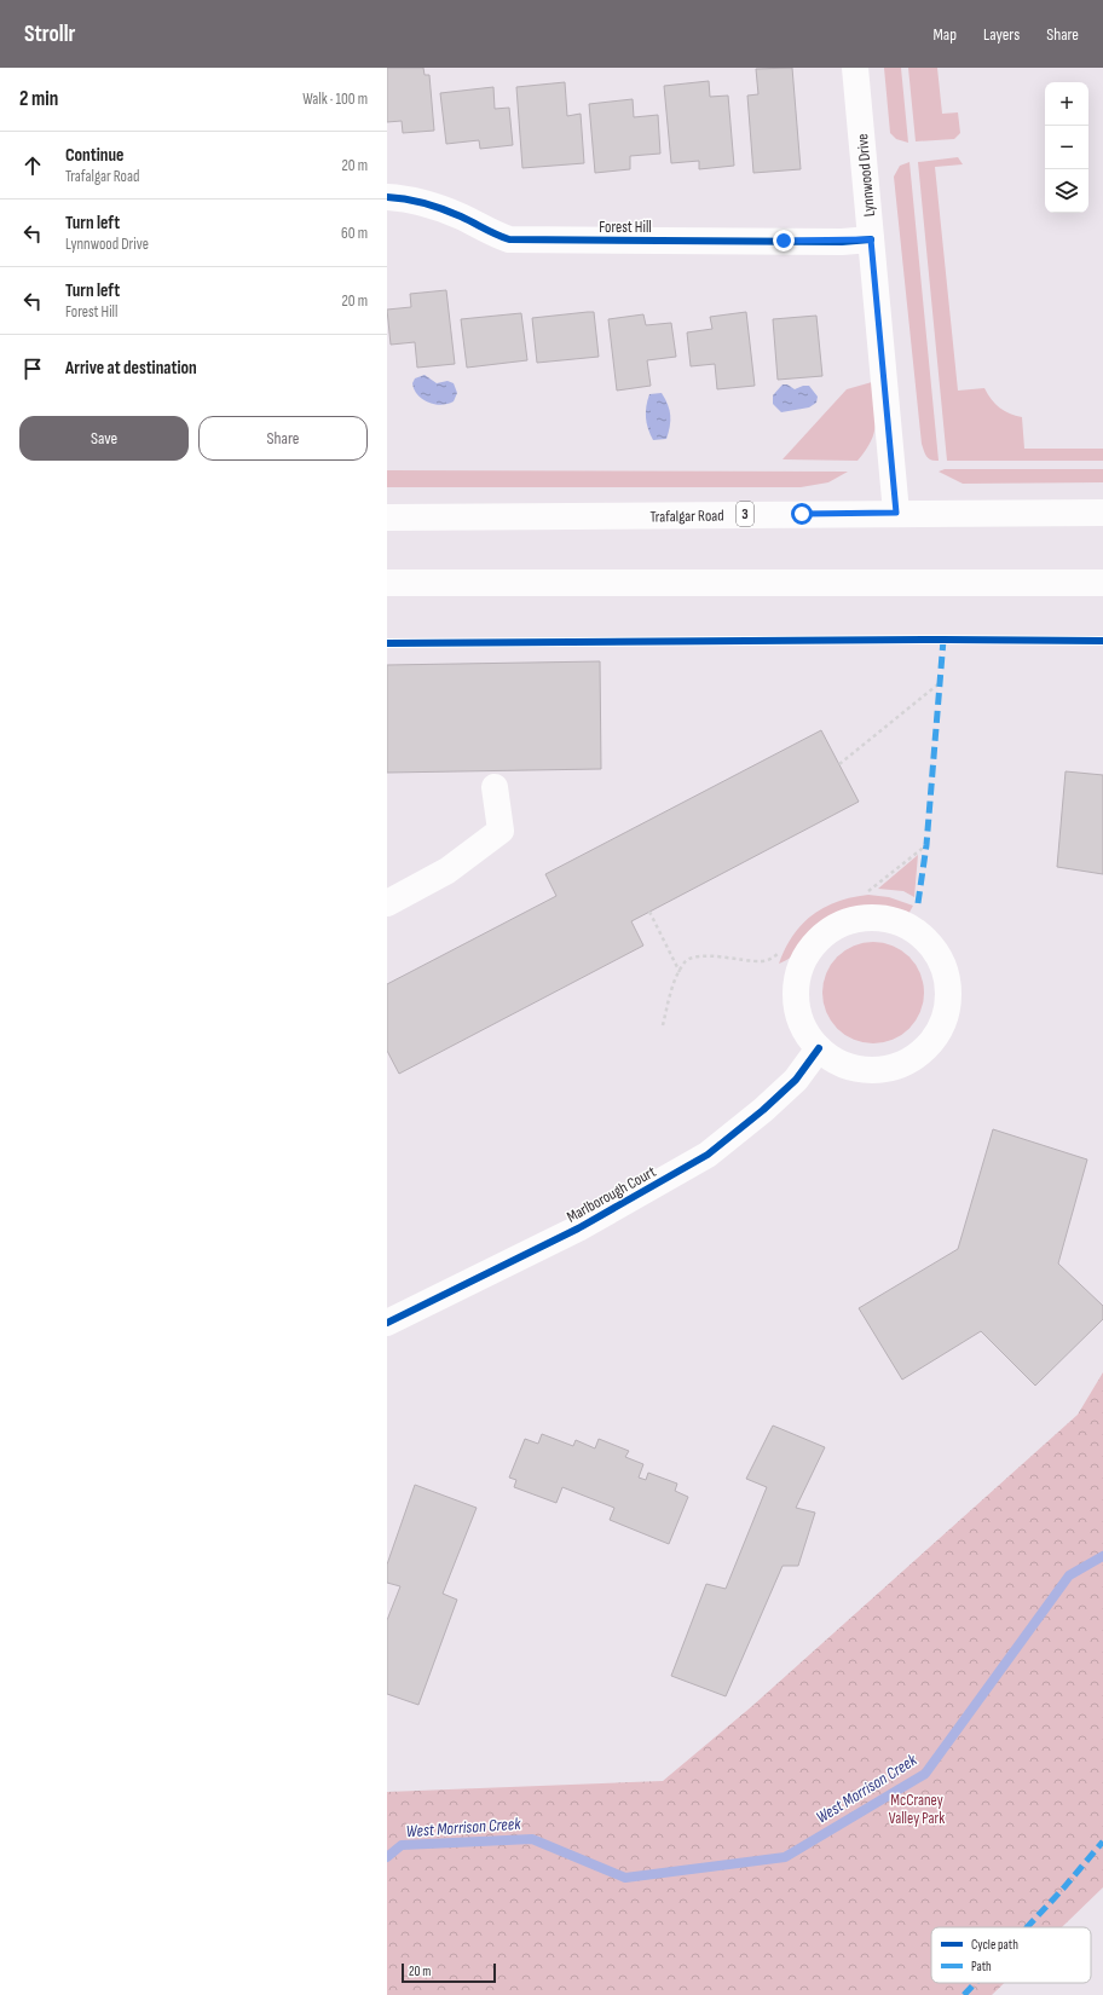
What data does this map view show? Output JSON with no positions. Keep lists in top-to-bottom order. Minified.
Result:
{"streets":{"street":["Lynnwood Drive","Forest Hill","3","Trafalgar Road","Marlborough Court"]},"crossings":[["Lynnwood Drive","Forest Hill"],["Lynnwood Drive","Trafalgar Road"]],"water":["West Morrison Creek"],"parks":["McCraney Valley Park"],"legend":["Cycle path","Path"],"scale_bar":"20 m","page":{"header":"Strollr","nav":["Map","Layers","Share"],"heading":["2 min","Walk · 100 m"],"map_buttons":["+","−"],"list":[["Continue","Trafalgar Road","20 m"],["Turn left","Lynnwood Drive","60 m"],["Turn left","Forest Hill","20 m"],"Arrive at destination"],"buttons":["Save","Share"],"scale":"20 m"}}
